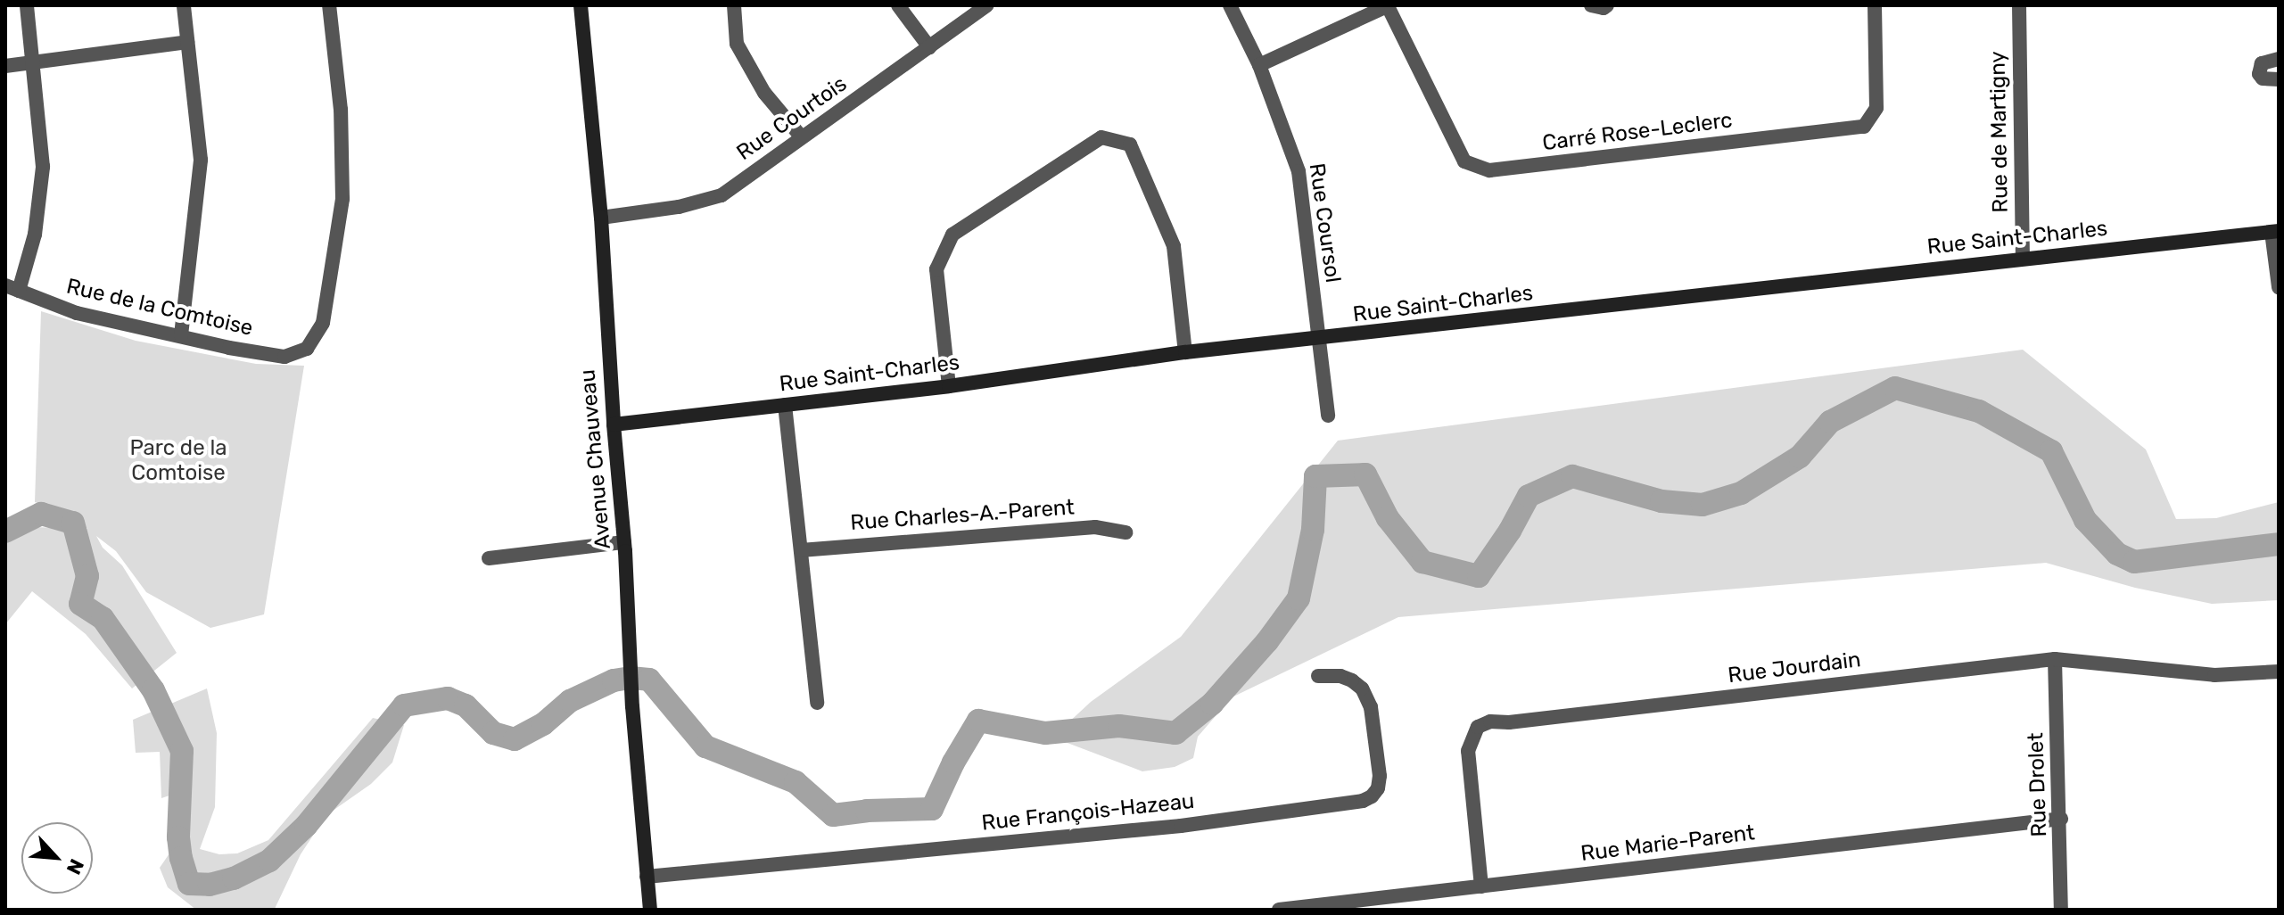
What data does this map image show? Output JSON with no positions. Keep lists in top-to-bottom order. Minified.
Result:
{"streets":{"street":["Rue Courtois","Carré Rose-Leclerc","Rue de Martigny","Rue Coursol","Rue Saint-Charles","Rue de la Comtoise","Avenue Chauveau","Rue Charles-A.-Parent","Rue Jourdain","Rue Drolet","Rue François-Hazeau","Rue Marie-Parent"]},"crossings":[["Rue Courtois","Avenue Chauveau"],["Rue de Martigny","Rue Saint-Charles"],["Rue Coursol","Rue Saint-Charles"],["Rue Saint-Charles","Avenue Chauveau"],["Avenue Chauveau","Rue François-Hazeau"],["Rue Jourdain","Rue Drolet"],["Rue Jourdain","Rue Marie-Parent"],["Rue Drolet","Rue Marie-Parent"]],"parks":["Parc de la Comtoise"],"north":"bottom right"}
